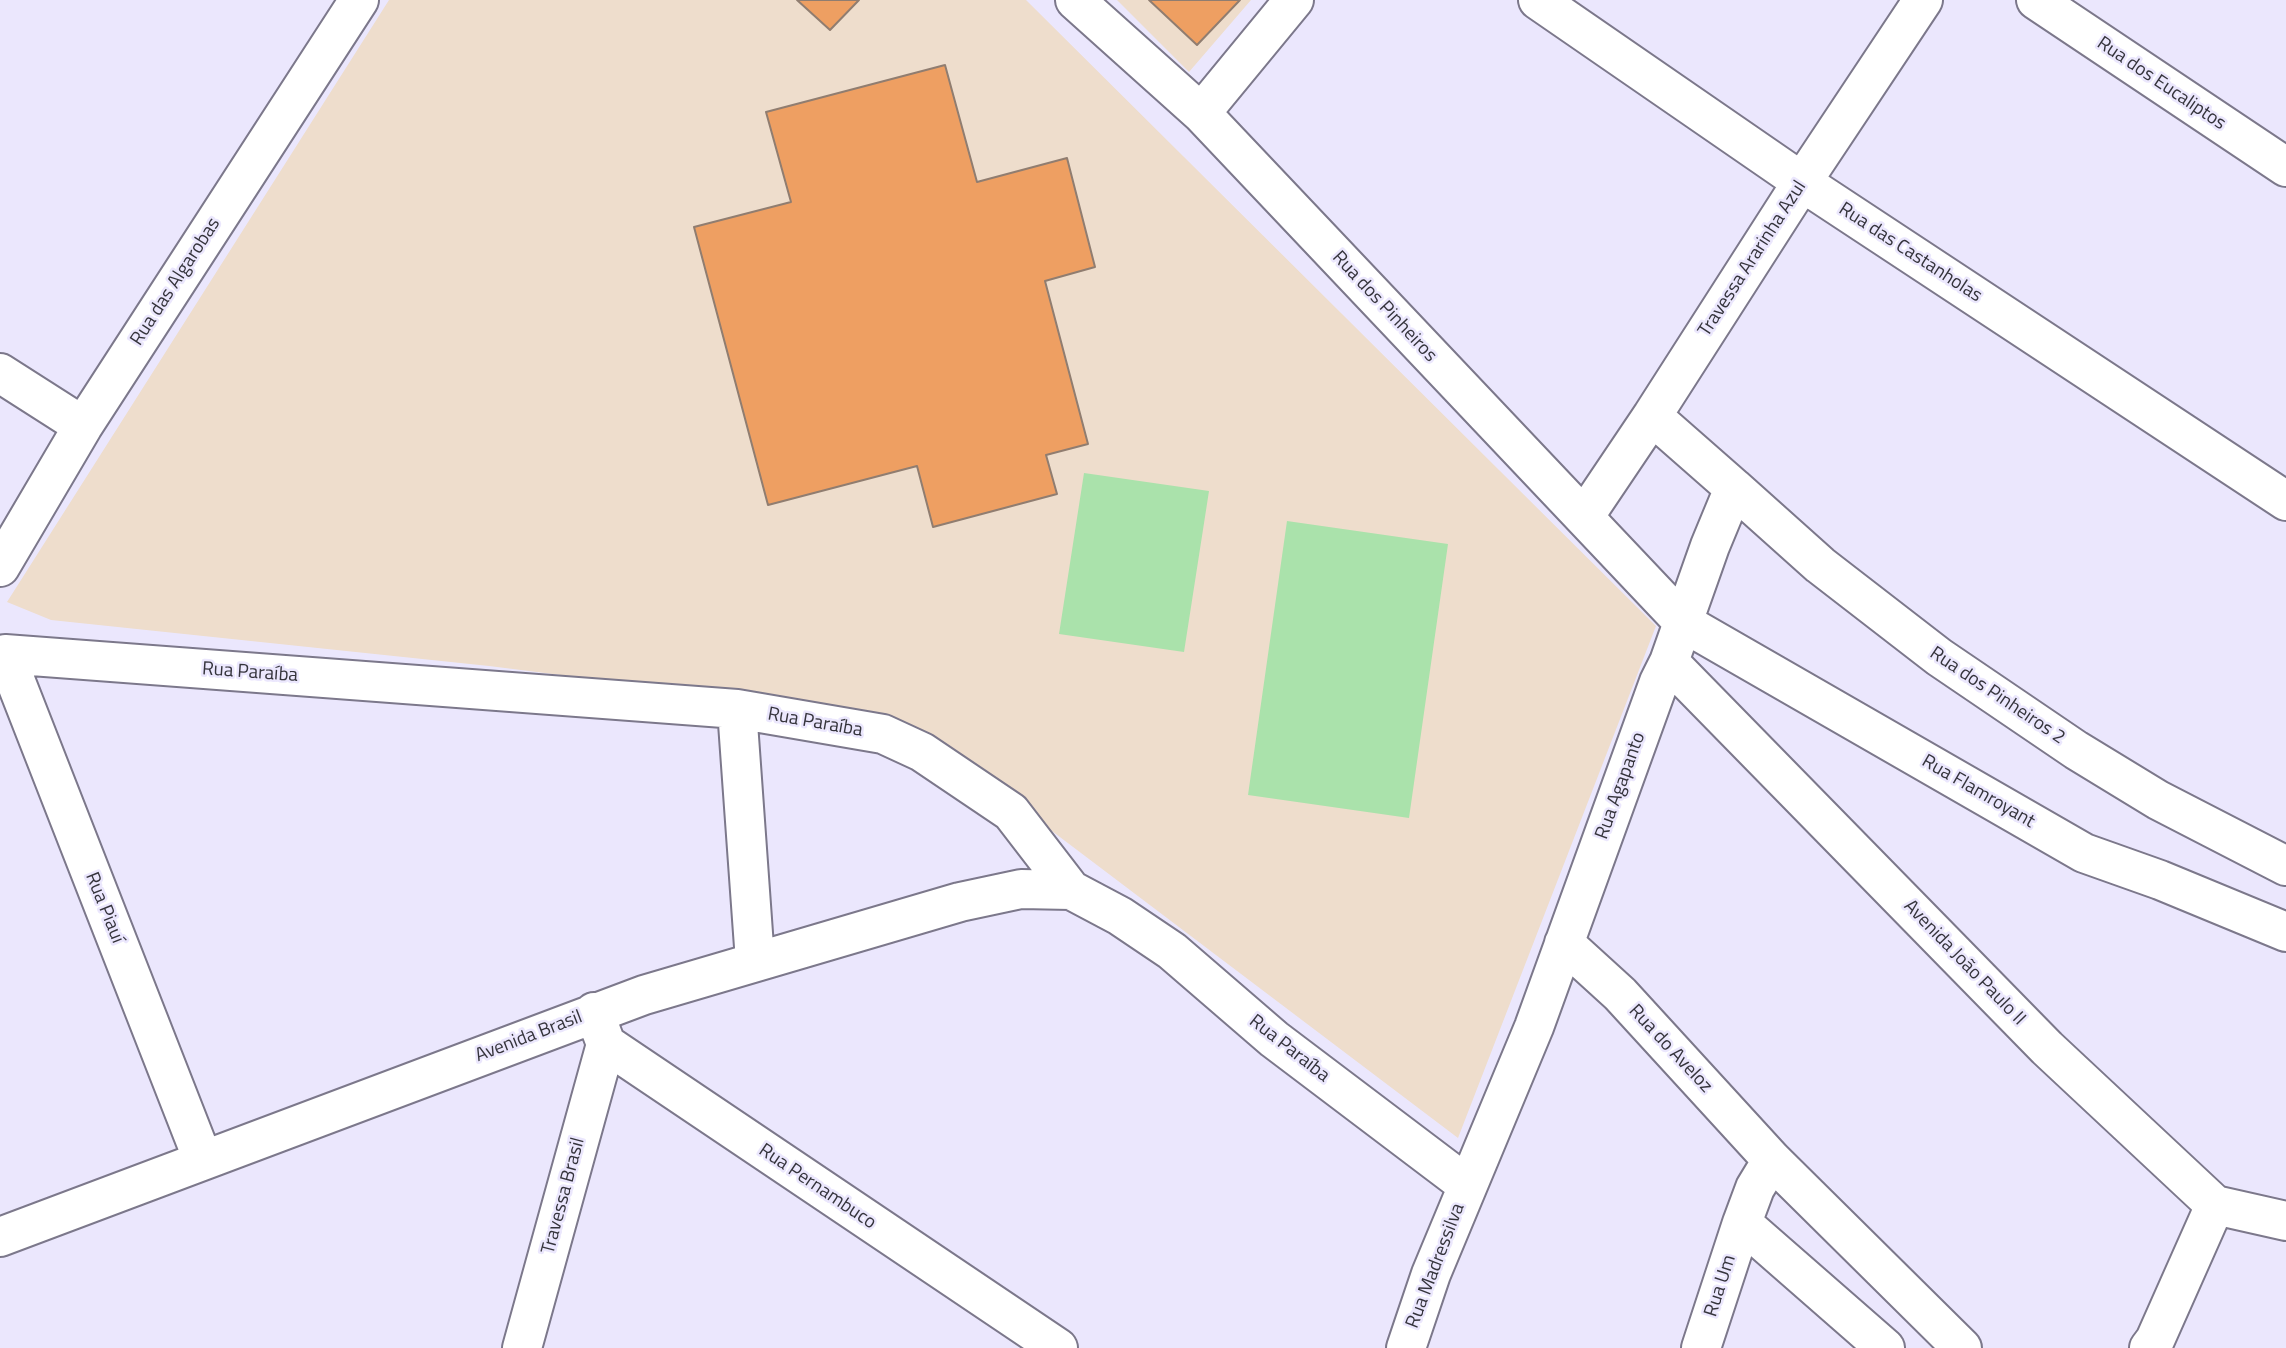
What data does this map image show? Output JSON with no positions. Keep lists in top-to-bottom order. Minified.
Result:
{"streets":{"street":["Rua dos Eucaliptos","Rua das Castanholas","Travessa Ararinha Azul","Rua das Algarobas","Rua dos Pinheiros","Rua Paraíba","Rua dos Pinheiros 2","Rua Agapanto","Rua Flamroyant","Rua Piauí","Avenida João Paulo II","Avenida Brasil","Rua do Aveloz","Rua Pernambuco","Travessa Brasil","Rua Madressilva","Rua Um"]},"crossings":[["Rua das Castanholas","Travessa Ararinha Azul"],["Travessa Ararinha Azul","Rua dos Pinheiros"],["Rua dos Pinheiros","Rua Agapanto"],["Rua dos Pinheiros","Rua Flamroyant"],["Rua Paraíba","Rua Agapanto"],["Rua Paraíba","Rua Piauí"],["Rua Paraíba","Avenida Brasil"],["Rua Paraíba","Rua Madressilva"],["Rua dos Pinheiros 2","Rua Agapanto"],["Rua Agapanto","Rua Flamroyant"],["Rua Agapanto","Avenida João Paulo II"],["Rua Agapanto","Rua do Aveloz"],["Rua Agapanto","Rua Madressilva"],["Rua Piauí","Avenida Brasil"],["Avenida Brasil","Rua Pernambuco"],["Avenida Brasil","Travessa Brasil"],["Rua Pernambuco","Travessa Brasil"]]}
